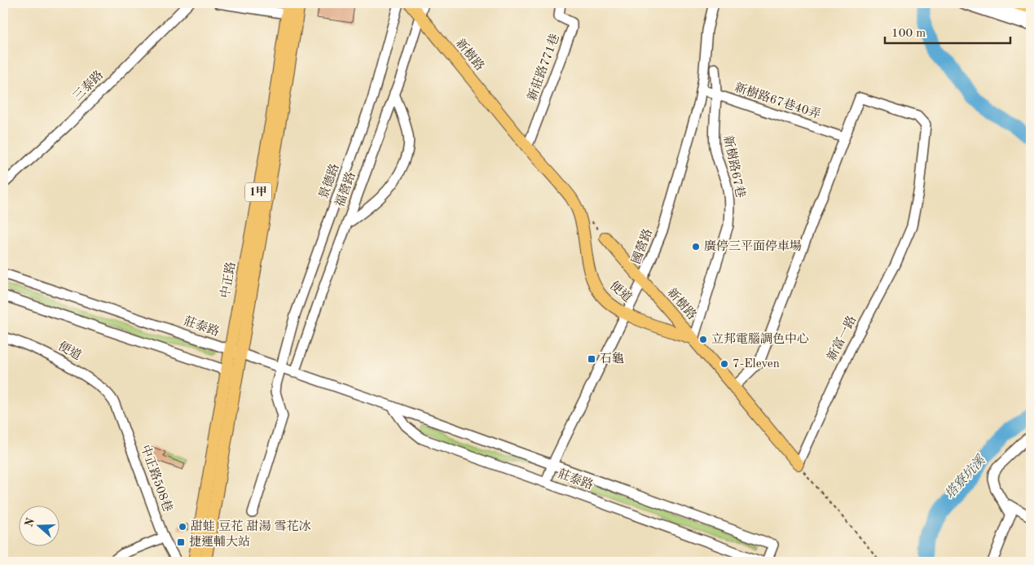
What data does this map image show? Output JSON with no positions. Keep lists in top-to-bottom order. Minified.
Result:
{"streets":{"main road":["新樹路","1甲","中正路","便道"],"street":["新莊路771巷","三泰路","新樹路67巷40弄","新樹路67巷","景德路","福營路","國營路","莊泰路","新富一路","中正路508巷"]},"crossings":[["新樹路","新莊路771巷"],["新樹路","新樹路67巷"],["新樹路","福營路"],["新樹路","國營路"],["新樹路","便道"],["新樹路","新富一路"],["新樹路67巷40弄","新樹路67巷"],["新樹路67巷40弄","國營路"],["新樹路67巷40弄","新富一路"],["新樹路67巷","便道"],["景德路","莊泰路"],["福營路","莊泰路"],["國營路","便道"],["國營路","莊泰路"],["中正路","莊泰路"],["便道","中正路508巷"]],"water":["塔寮坑溪"],"places":{"other":["廣停三平面停車場","立邦電腦調色中心","7-Eleven","甜蛙 豆花 甜湯 雪花冰"],"transit":["石龜","捷運輔大站"]},"scale_bar":"100 m","north":"left"}
